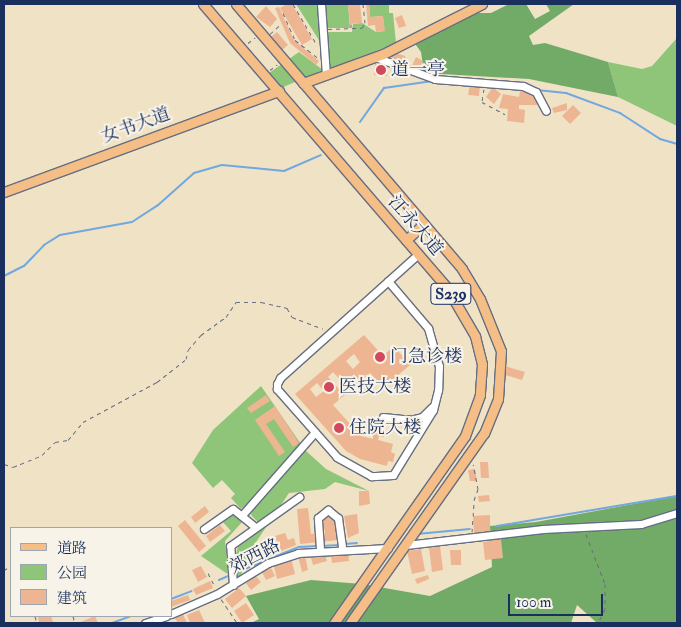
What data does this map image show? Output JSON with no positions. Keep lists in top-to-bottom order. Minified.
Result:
{"streets":{"main road":["女书大道","江永大道","S239"],"street":["郊西路"]},"crossings":[["女书大道","江永大道"],["江永大道","郊西路"]],"places":["道一亭","门急诊楼","医技大楼","住院大楼"],"legend":["道路","公园","建筑"],"scale_bar":"100 m"}
